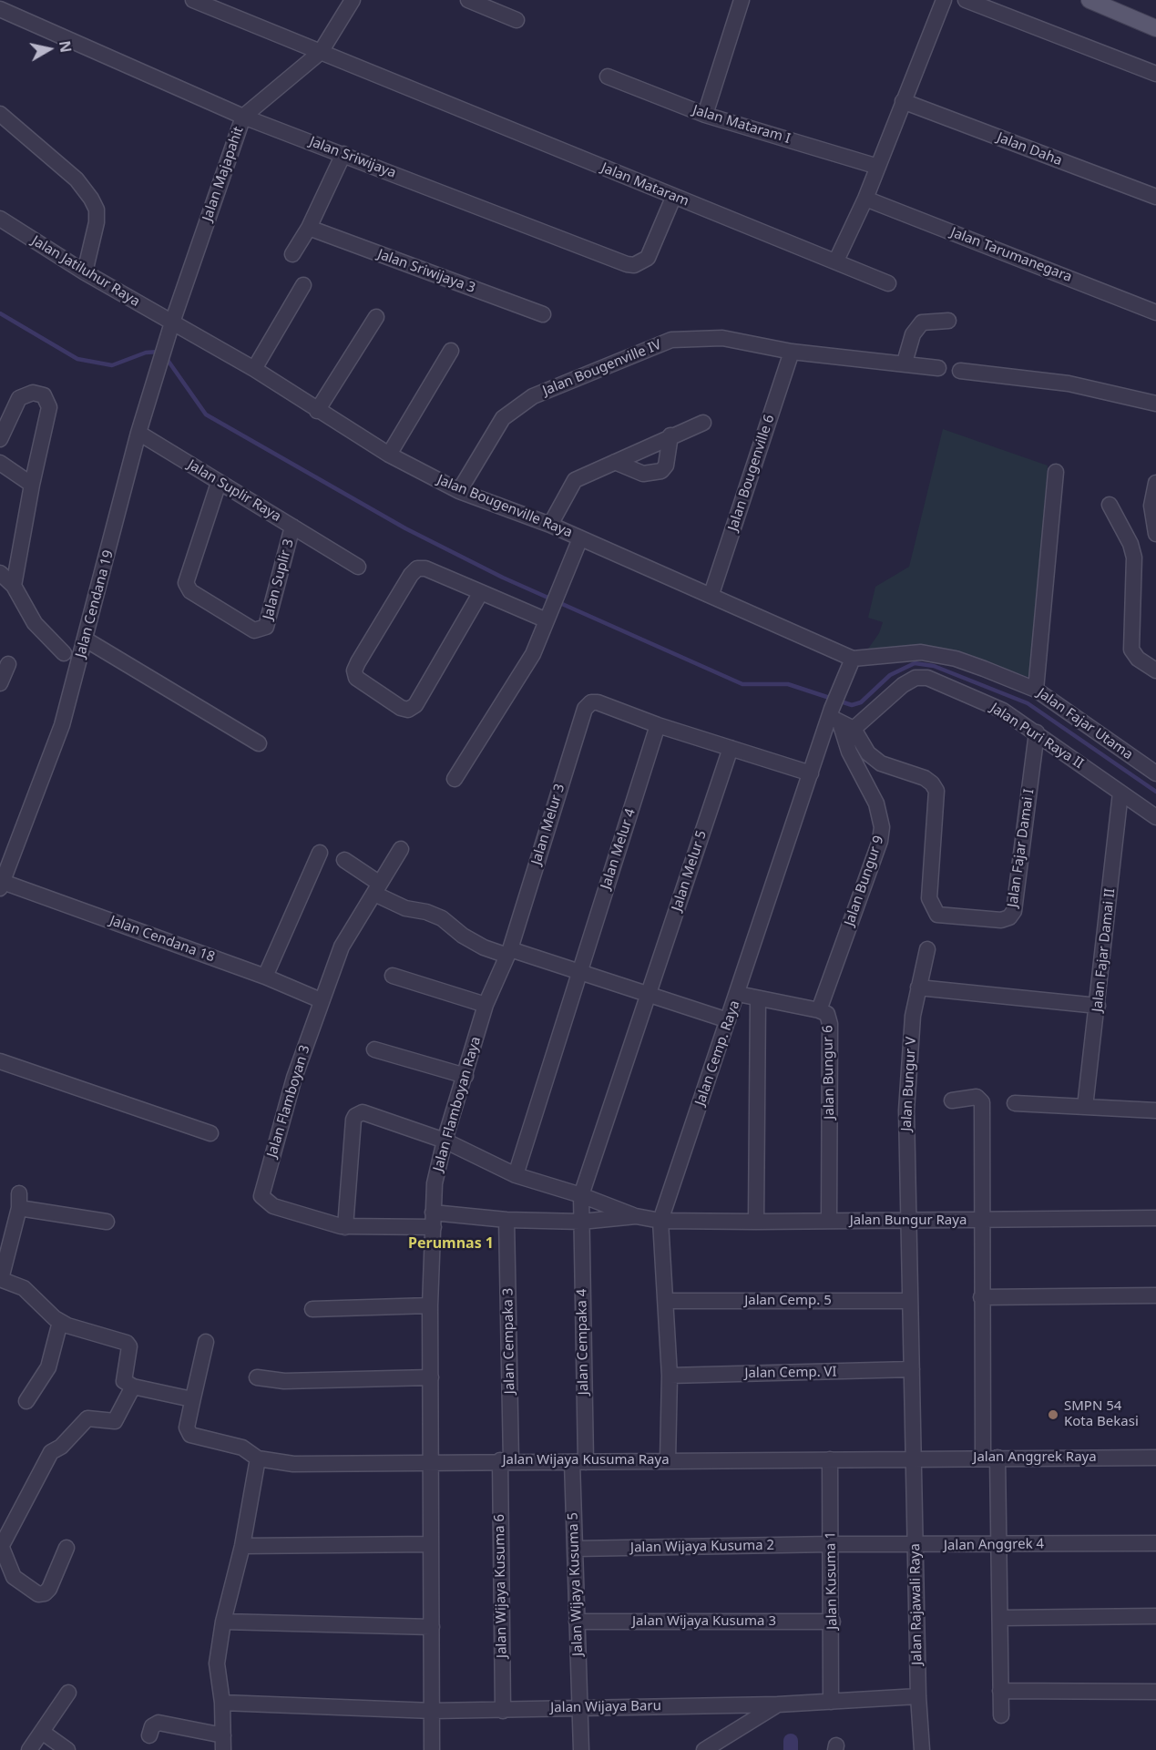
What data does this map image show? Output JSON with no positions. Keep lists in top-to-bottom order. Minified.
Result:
{"streets":{"street":["Jalan Mataram I","Jalan Daha","Jalan Sriwijaya","Jalan Majapahit","Jalan Mataram","Jalan Tarumanegara","Jalan Jatiluhur Raya","Jalan Sriwijaya 3","Jalan Bougenville IV","Jalan Bougenville 6","Jalan Suplir Raya","Jalan Bougenville Raya","Jalan Suplir 3","Jalan Cendana 19","Jalan Fajar Utama","Jalan Puri Raya II","Jalan Melur 3","Jalan Fajar Damai I","Jalan Melur 4","Jalan Melur 5","Jalan Bungur 9","Jalan Cendana 18","Jalan Fajar Damai II","Jalan Cemp. Raya","Jalan Bungur 6","Jalan Bungur V","Jalan Flamboyan 3","Jalan Flamboyan Raya","Jalan Bungur Raya","Jalan Cemp. 5","Jalan Cempaka 3","Jalan Cempaka 4","Jalan Cemp. VI","Jalan Anggrek Raya","Jalan Wijaya Kusuma Raya","Jalan Anggrek 4","Jalan Wijaya Kusuma 2","Jalan Kusuma 1","Jalan Wijaya Kusuma 5","Jalan Wijaya Kusuma 6","Jalan Rajawali Raya","Jalan Wijaya Kusuma 3","Jalan Wijaya Baru"]},"crossings":[["Jalan Sriwijaya","Jalan Majapahit"],["Jalan Sriwijaya","Jalan Mataram"],["Jalan Majapahit","Jalan Mataram"],["Jalan Majapahit","Jalan Jatiluhur Raya"],["Jalan Majapahit","Jalan Bougenville Raya"],["Jalan Majapahit","Jalan Cendana 19"],["Jalan Jatiluhur Raya","Jalan Bougenville Raya"],["Jalan Jatiluhur Raya","Jalan Cendana 19"],["Jalan Bougenville IV","Jalan Bougenville 6"],["Jalan Bougenville IV","Jalan Bougenville Raya"],["Jalan Bougenville 6","Jalan Bougenville Raya"],["Jalan Suplir Raya","Jalan Suplir 3"],["Jalan Suplir Raya","Jalan Cendana 19"],["Jalan Bougenville Raya","Jalan Cendana 19"],["Jalan Bougenville Raya","Jalan Fajar Utama"],["Jalan Bougenville Raya","Jalan Cemp. Raya"],["Jalan Cendana 19","Jalan Cendana 18"],["Jalan Fajar Utama","Jalan Cemp. Raya"],["Jalan Puri Raya II","Jalan Fajar Damai I"],["Jalan Puri Raya II","Jalan Bungur 9"],["Jalan Puri Raya II","Jalan Fajar Damai II"],["Jalan Puri Raya II","Jalan Cemp. Raya"],["Jalan Melur 3","Jalan Melur 4"],["Jalan Melur 3","Jalan Flamboyan Raya"],["Jalan Fajar Damai I","Jalan Bungur 9"],["Jalan Fajar Damai I","Jalan Cemp. Raya"],["Jalan Melur 5","Jalan Cempaka 4"],["Jalan Bungur 9","Jalan Cemp. Raya"],["Jalan Bungur 9","Jalan Bungur 6"],["Jalan Cendana 18","Jalan Flamboyan 3"],["Jalan Cemp. Raya","Jalan Bungur 6"],["Jalan Cemp. Raya","Jalan Bungur Raya"],["Jalan Cemp. Raya","Jalan Cemp. 5"],["Jalan Cemp. Raya","Jalan Cemp. VI"],["Jalan Cemp. Raya","Jalan Wijaya Kusuma Raya"],["Jalan Bungur 6","Jalan Bungur Raya"],["Jalan Bungur V","Jalan Bungur Raya"],["Jalan Bungur V","Jalan Cemp. 5"],["Jalan Bungur V","Jalan Cemp. VI"],["Jalan Bungur V","Jalan Rajawali Raya"],["Jalan Flamboyan 3","Jalan Flamboyan Raya"],["Jalan Flamboyan 3","Jalan Bungur Raya"],["Jalan Flamboyan 3","Jalan Cempaka 3"],["Jalan Flamboyan 3","Jalan Cempaka 4"],["Jalan Flamboyan Raya","Jalan Wijaya Kusuma Raya"],["Jalan Flamboyan Raya","Jalan Wijaya Baru"],["Jalan Cempaka 3","Jalan Wijaya Kusuma Raya"],["Jalan Cempaka 3","Jalan Wijaya Kusuma 6"],["Jalan Cempaka 4","Jalan Wijaya Kusuma Raya"],["Jalan Cempaka 4","Jalan Wijaya Kusuma 5"],["Jalan Cemp. VI","Jalan Rajawali Raya"],["Jalan Anggrek Raya","Jalan Wijaya Kusuma Raya"],["Jalan Anggrek Raya","Jalan Rajawali Raya"],["Jalan Wijaya Kusuma Raya","Jalan Kusuma 1"],["Jalan Wijaya Kusuma Raya","Jalan Wijaya Kusuma 5"],["Jalan Wijaya Kusuma Raya","Jalan Wijaya Kusuma 6"],["Jalan Wijaya Kusuma Raya","Jalan Rajawali Raya"],["Jalan Anggrek 4","Jalan Wijaya Kusuma 2"],["Jalan Anggrek 4","Jalan Kusuma 1"],["Jalan Anggrek 4","Jalan Rajawali Raya"],["Jalan Wijaya Kusuma 2","Jalan Kusuma 1"],["Jalan Wijaya Kusuma 2","Jalan Wijaya Kusuma 5"],["Jalan Kusuma 1","Jalan Wijaya Kusuma 3"],["Jalan Kusuma 1","Jalan Wijaya Baru"],["Jalan Wijaya Kusuma 5","Jalan Wijaya Kusuma 3"],["Jalan Wijaya Kusuma 5","Jalan Wijaya Baru"],["Jalan Wijaya Kusuma 6","Jalan Wijaya Baru"],["Jalan Rajawali Raya","Jalan Wijaya Baru"]],"districts":["Perumnas 1"],"places":["SMPN 54 Kota Bekasi"],"north":"right"}
